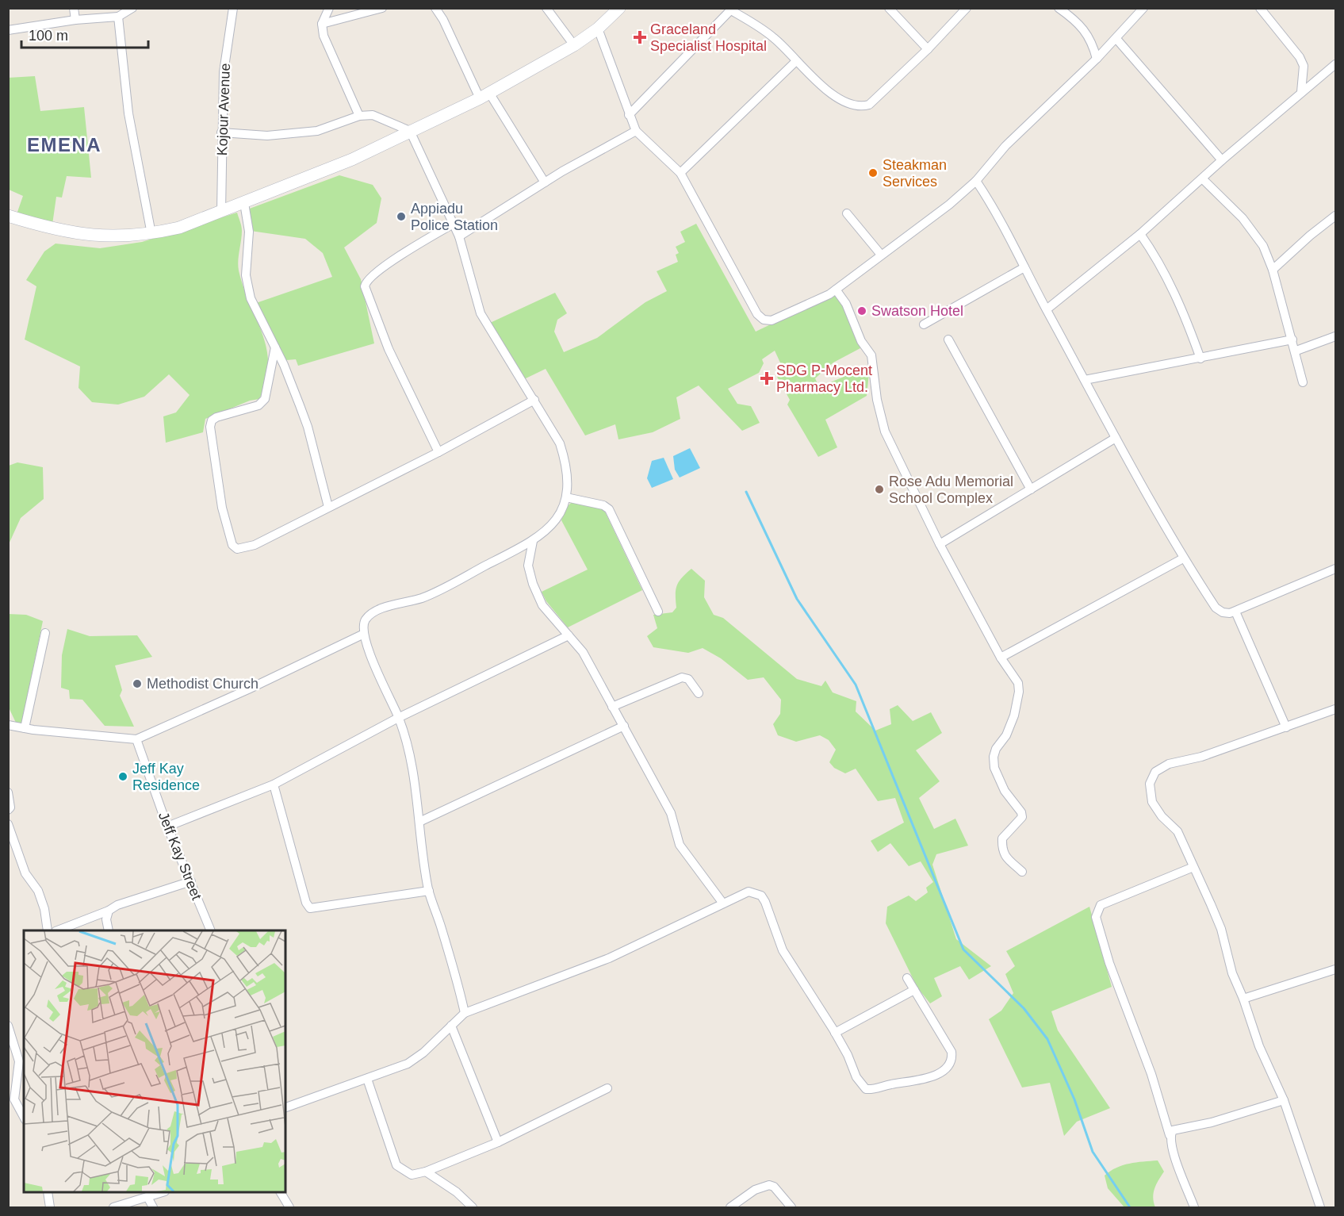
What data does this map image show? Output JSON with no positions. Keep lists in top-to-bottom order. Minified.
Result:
{"streets":{"street":["Kojour Avenue","Jeff Kay Street"]},"districts":["EMENA"],"places":{"health":["Graceland Specialist Hospital","SDG P-Mocent Pharmacy Ltd."],"other":["Steakman Services","Appiadu Police Station","Swatson Hotel","Rose Adu Memorial School Complex","Methodist Church","Jeff Kay Residence"]},"scale_bar":"100 m"}
